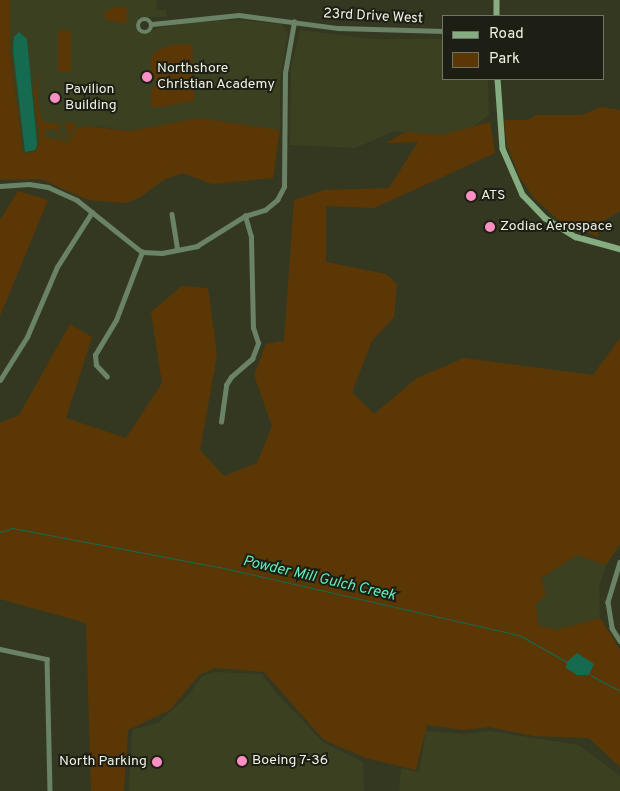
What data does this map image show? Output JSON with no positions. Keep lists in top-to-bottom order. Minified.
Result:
{"streets":{"street":["23rd Drive West"]},"water":["Powder Mill Gulch Creek"],"places":["Northshore Christian Academy","Pavilion Building","ATS","Zodiac Aerospace","Boeing 7-36","North Parking"],"legend":["Road","Park"]}
